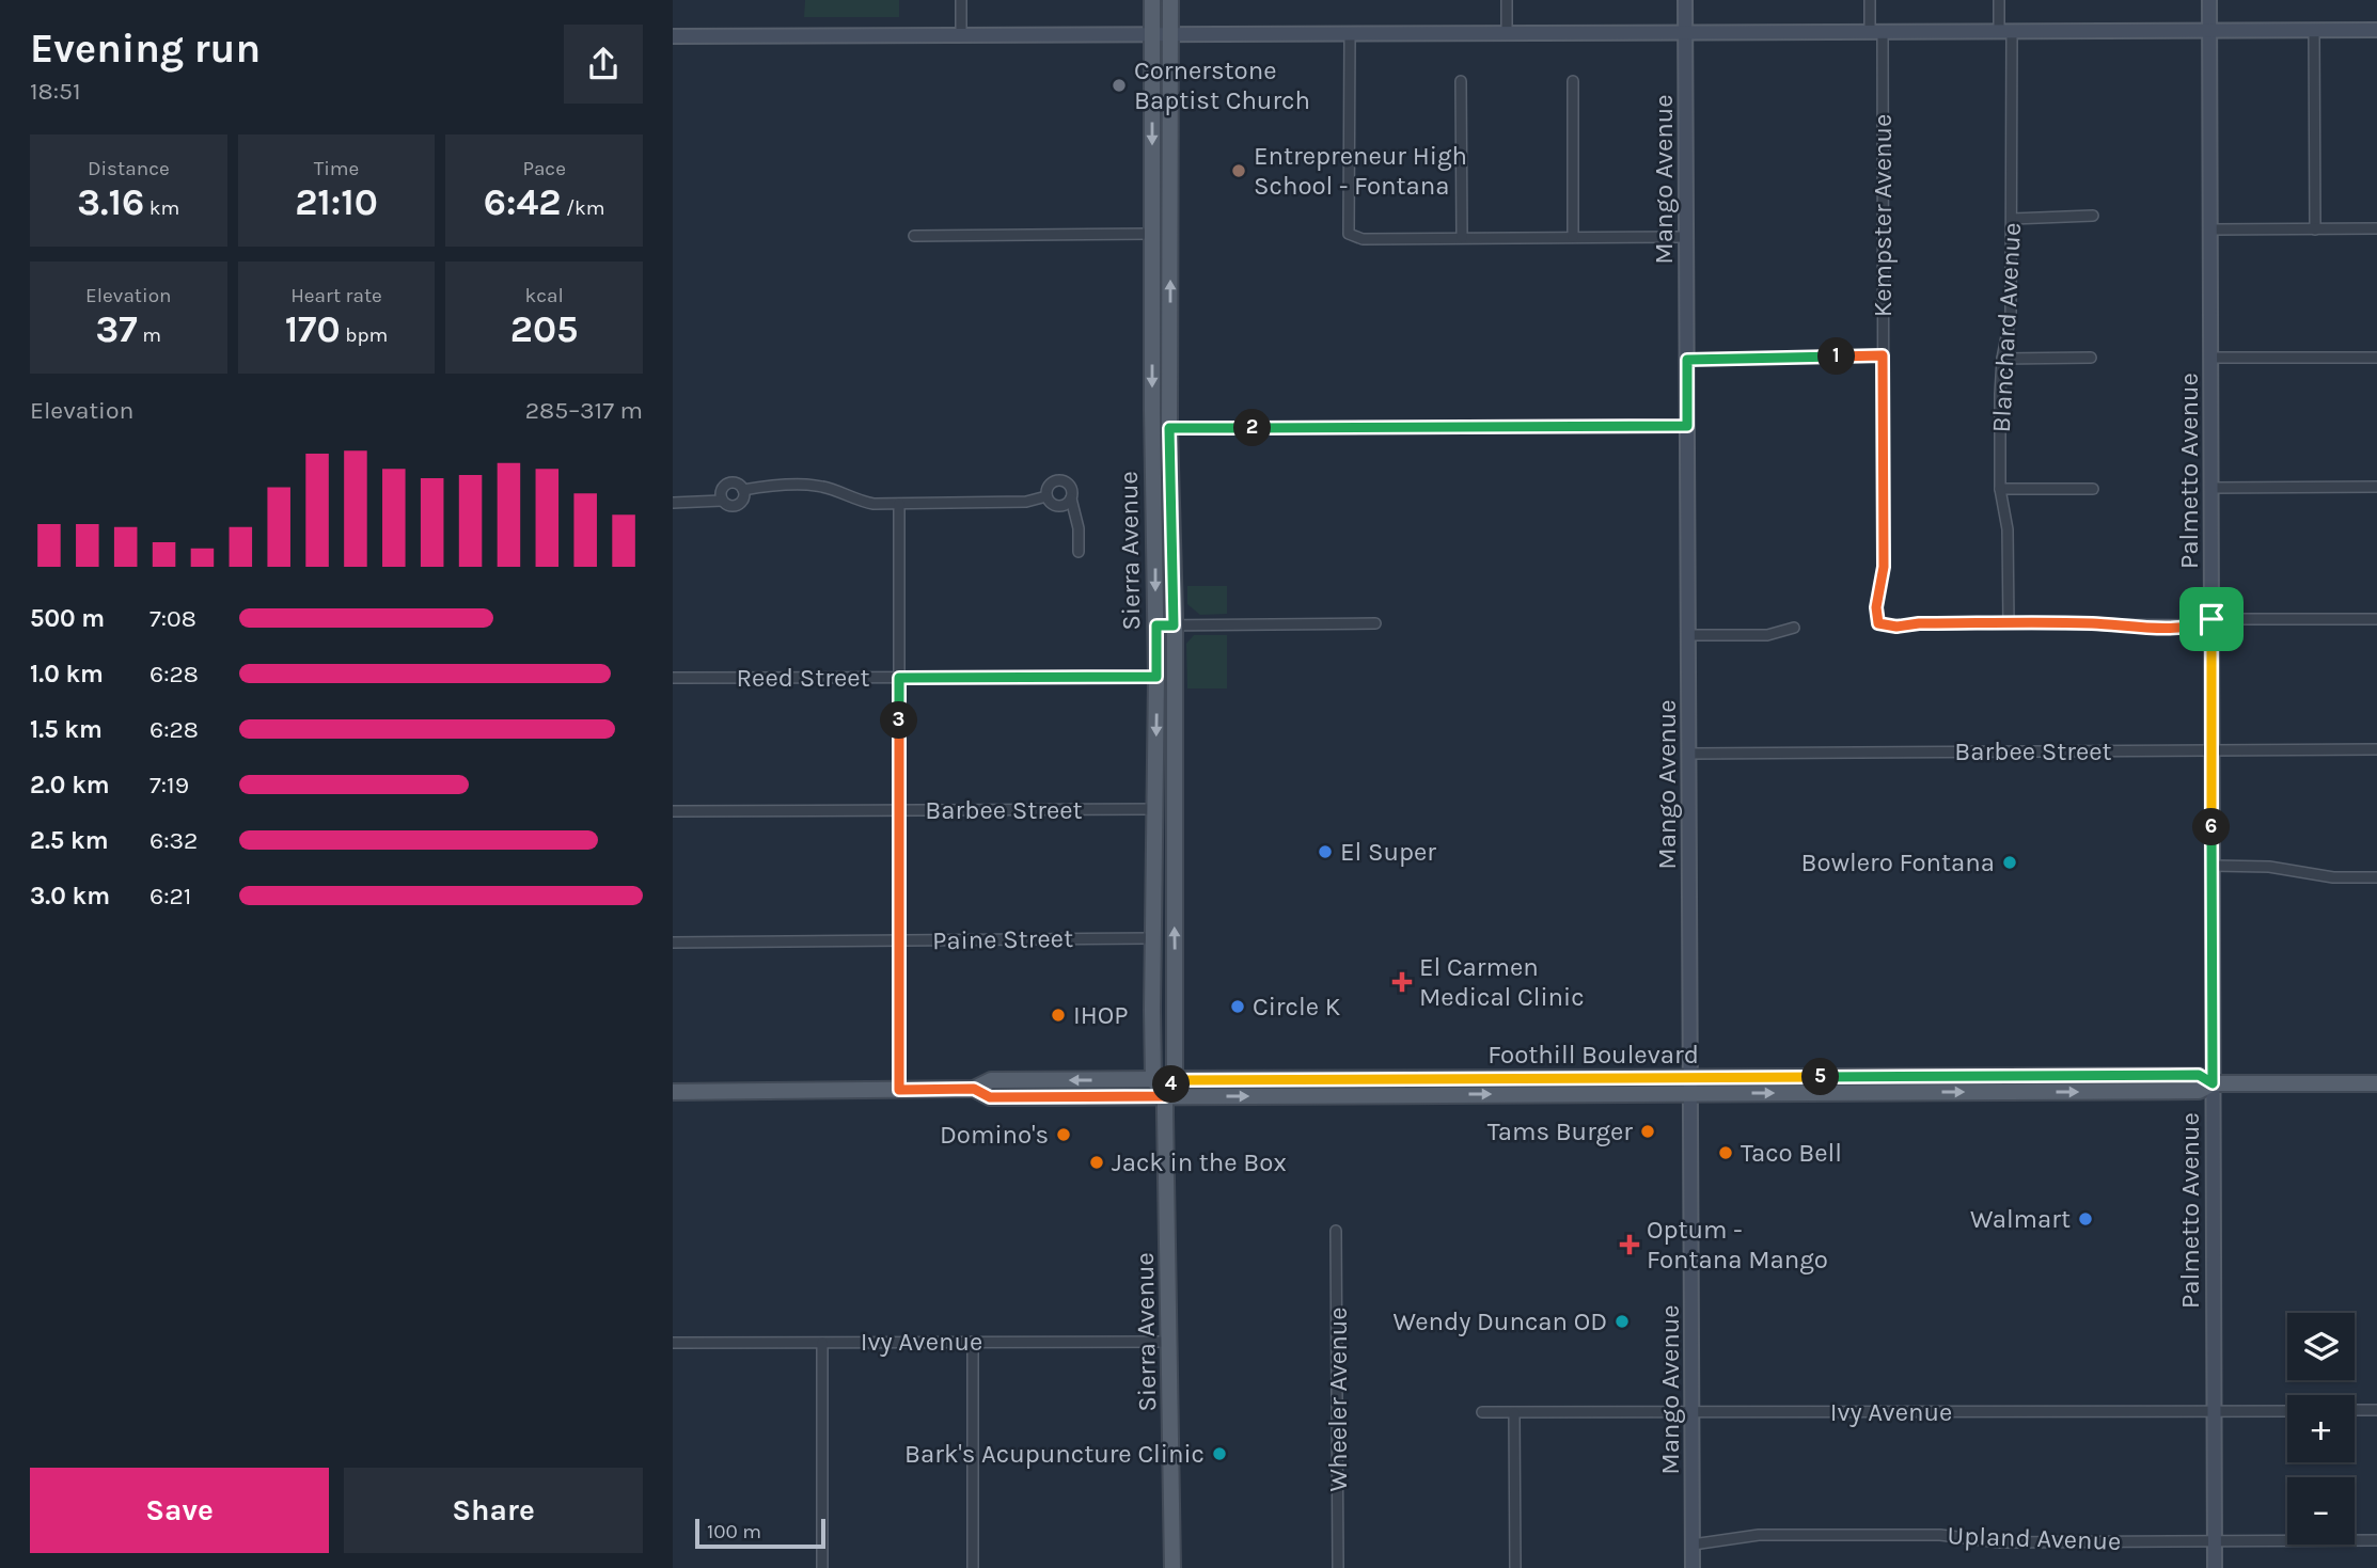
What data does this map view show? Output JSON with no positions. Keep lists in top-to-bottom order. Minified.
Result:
{"streets":{"main road":["Sierra Avenue","Foothill Boulevard"],"street":["Mango Avenue","Kempster Avenue","Blanchard Avenue","Palmetto Avenue","Reed Street","Barbee Street","Paine Street","Ivy Avenue","Wheeler Avenue","Upland Avenue"]},"crossings":[["Mango Avenue","Barbee Street"],["Mango Avenue","Foothill Boulevard"],["Mango Avenue","Ivy Avenue"],["Mango Avenue","Upland Avenue"],["Kempster Avenue","Blanchard Avenue"],["Palmetto Avenue","Barbee Street"],["Palmetto Avenue","Foothill Boulevard"],["Palmetto Avenue","Ivy Avenue"],["Palmetto Avenue","Upland Avenue"],["Sierra Avenue","Reed Street"],["Sierra Avenue","Barbee Street"],["Sierra Avenue","Paine Street"],["Sierra Avenue","Foothill Boulevard"],["Sierra Avenue","Ivy Avenue"]],"places":{"other":["Cornerstone Baptist Church","Entrepreneur High School - Fontana","El Super","Bowlero Fontana","Circle K","IHOP","Tams Burger","Domino's","Taco Bell","Jack in the Box","Walmart","Wendy Duncan OD","Bark's Acupuncture Clinic"],"health":["El Carmen Medical Clinic","Optum - Fontana Mango"]},"scale_bar":"100 m","page":{"heading":["Evening run","18:51"],"stats":[["Distance","3.16 km"],["Time","21:10"],["Pace","6:42 /km"],["Elevation","37 m"],["Heart rate","170 bpm"],["kcal","205"]],"pins":["1","2","3","6","5","4"],"chart":["Elevation","285–317 m"],"list":[{"name":"500 m","note":"7:08"},{"name":"1.0 km","note":"6:28"},{"name":"1.5 km","note":"6:28"},{"name":"2.0 km","note":"7:19"},{"name":"2.5 km","note":"6:32"},{"name":"3.0 km","note":"6:21"}],"map_buttons":["+","−"],"buttons":["Save","Share"],"scale":"100 m"}}
